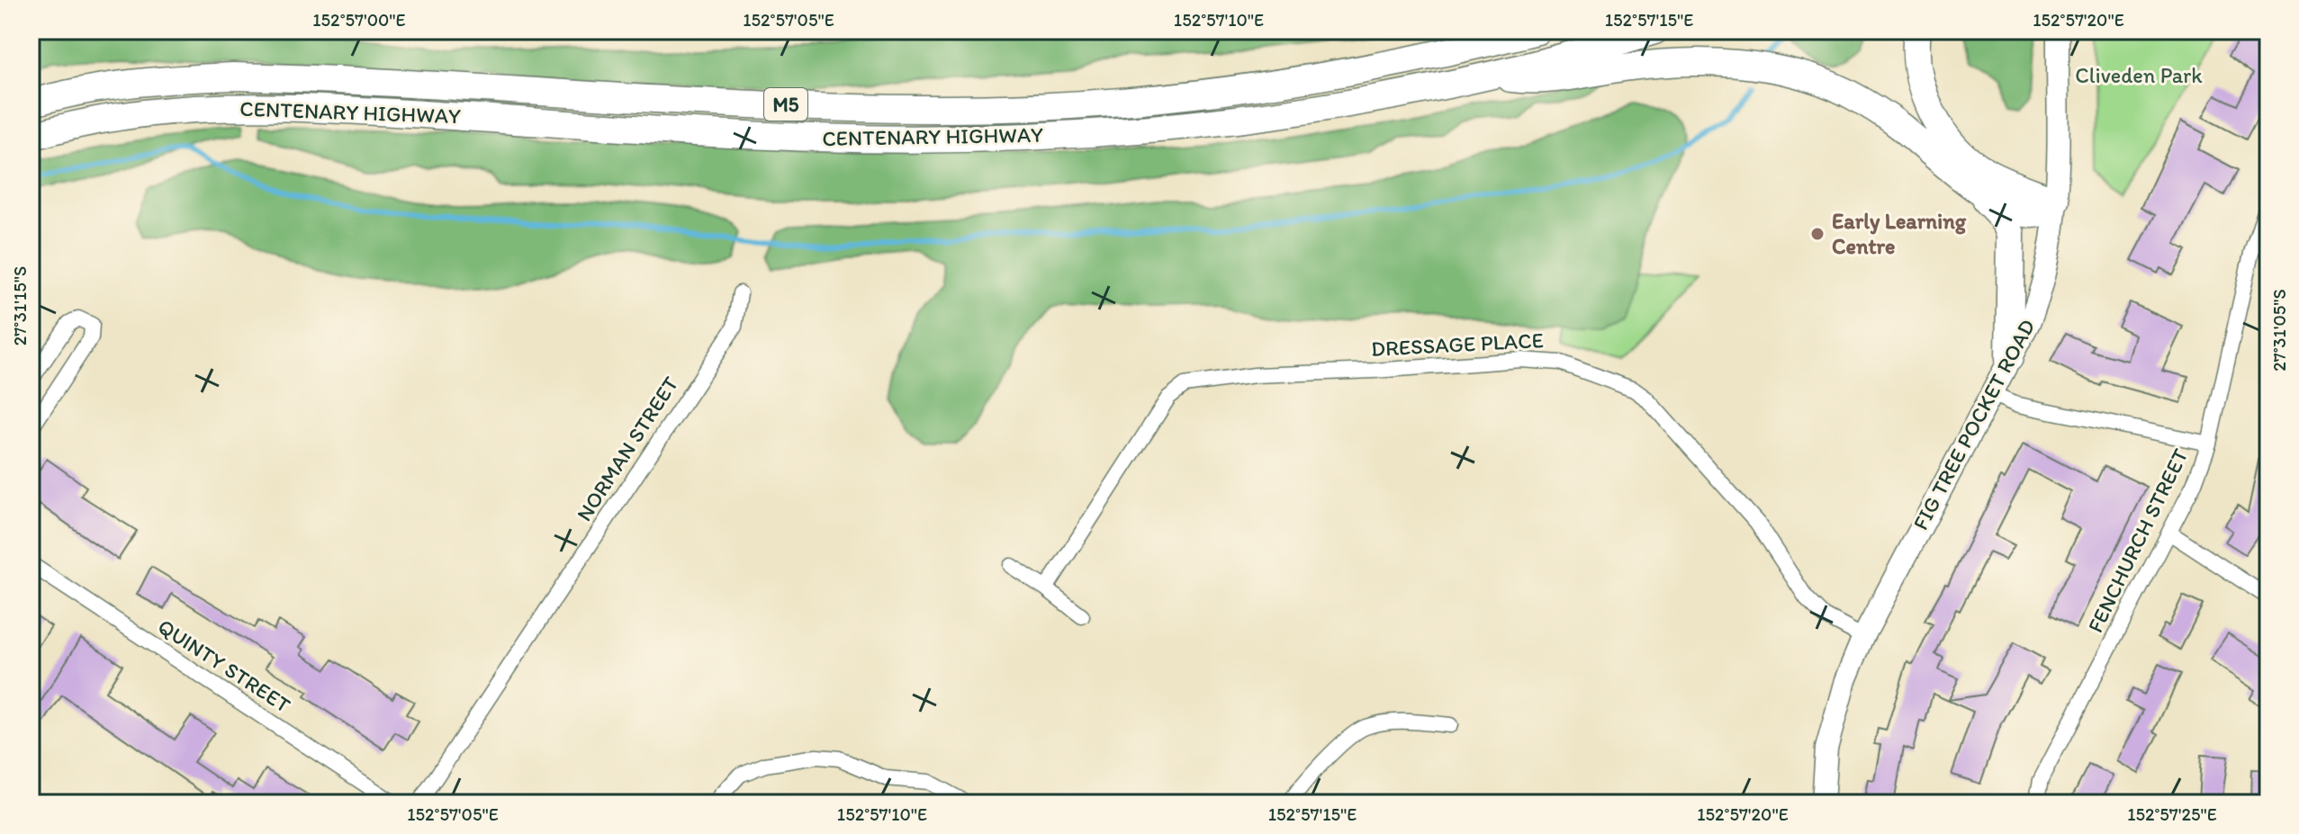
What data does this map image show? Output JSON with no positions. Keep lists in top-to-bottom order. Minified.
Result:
{"streets":{"highway":["M5","CENTENARY HIGHWAY"],"main road":["FIG TREE POCKET ROAD"],"street":["DRESSAGE PLACE","NORMAN STREET","FENCHURCH STREET","QUINTY STREET"]},"crossings":[["DRESSAGE PLACE","FIG TREE POCKET ROAD"]],"parks":["Cliveden Park"],"places":["Early Learning Centre"],"coordinates":["152°57'00\"E","152°57'05\"E","152°57'10\"E","152°57'15\"E","152°57'20\"E","27°31'15\"S","27°31'05\"S","152°57'25\"E"]}
